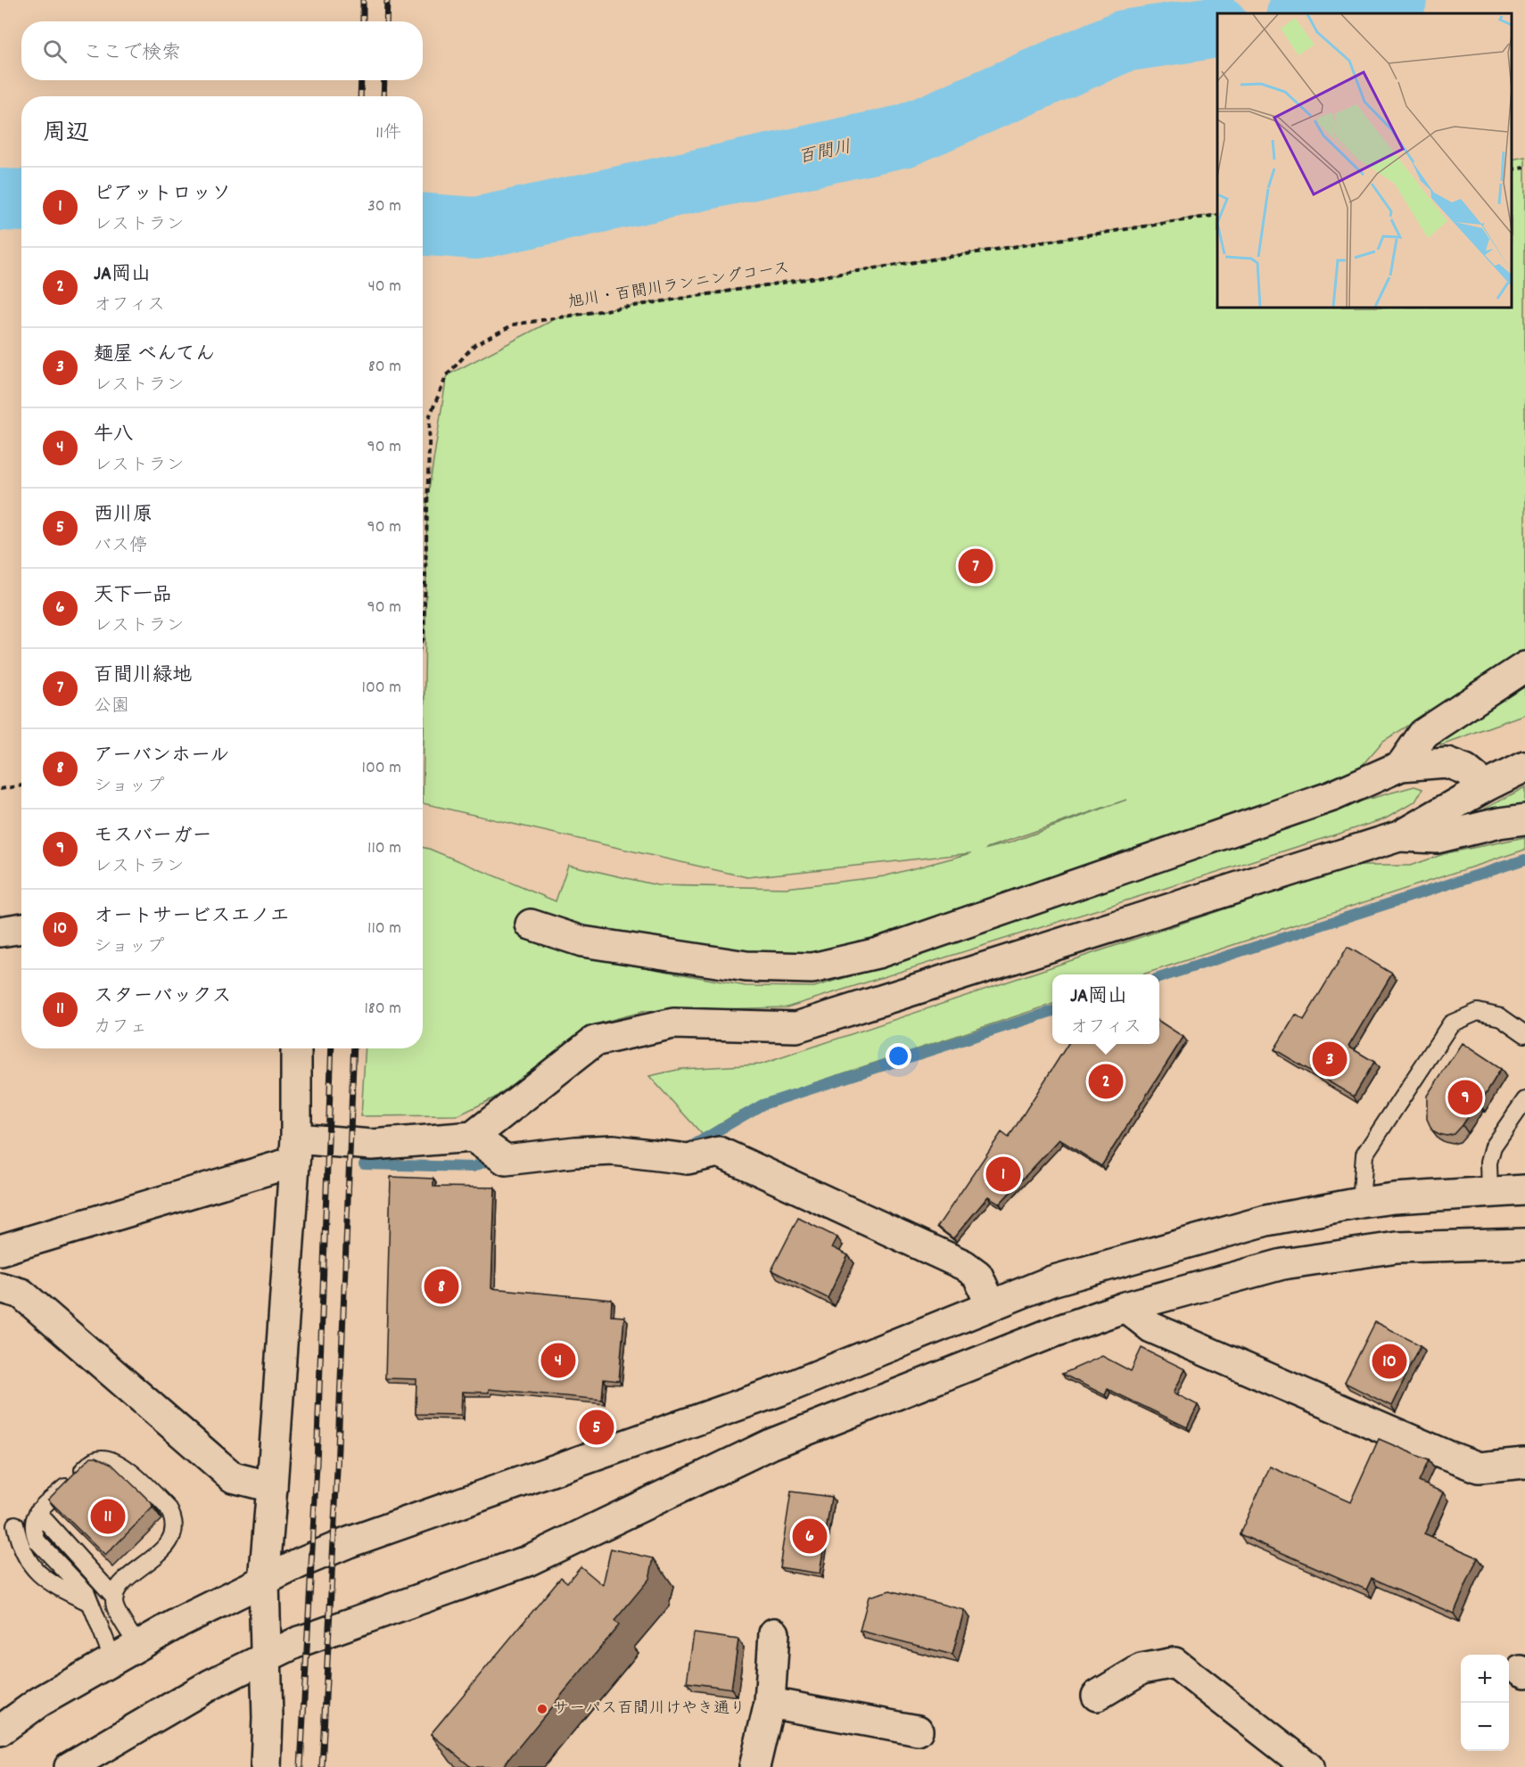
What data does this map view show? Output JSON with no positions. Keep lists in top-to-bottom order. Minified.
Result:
{"streets":{"path":["旭川・百間川ランニングコース"]},"water":["百間川"],"places":["サーパス百間川けやき通り"],"page":{"search":"ここで検索","heading":["周辺","11件"],"list":[{"mark":"1","name":"ピアットロッソ","note":"レストラン","value":"30 m"},{"mark":"2","name":"JA岡山","note":"オフィス","value":"40 m"},{"mark":"3","name":"麺屋 べんてん","note":"レストラン","value":"80 m"},{"mark":"4","name":"牛八","note":"レストラン","value":"90 m"},{"mark":"5","name":"西川原","note":"バス停","value":"90 m"},{"mark":"6","name":"天下一品","note":"レストラン","value":"90 m"},{"mark":"7","name":"百間川緑地","note":"公園","value":"100 m"},{"mark":"8","name":"アーバンホール","note":"ショップ","value":"100 m"},{"mark":"9","name":"モスバーガー","note":"レストラン","value":"110 m"},{"mark":"10","name":"オートサービスエノエ","note":"ショップ","value":"110 m"},{"mark":"11","name":"スターバックス","note":"カフェ","value":"180 m"}],"pins":["7","3","2","9","1","8","4","10","5","11","6"],"popup":["JA岡山","オフィス"],"map_buttons":["+","−"]}}
